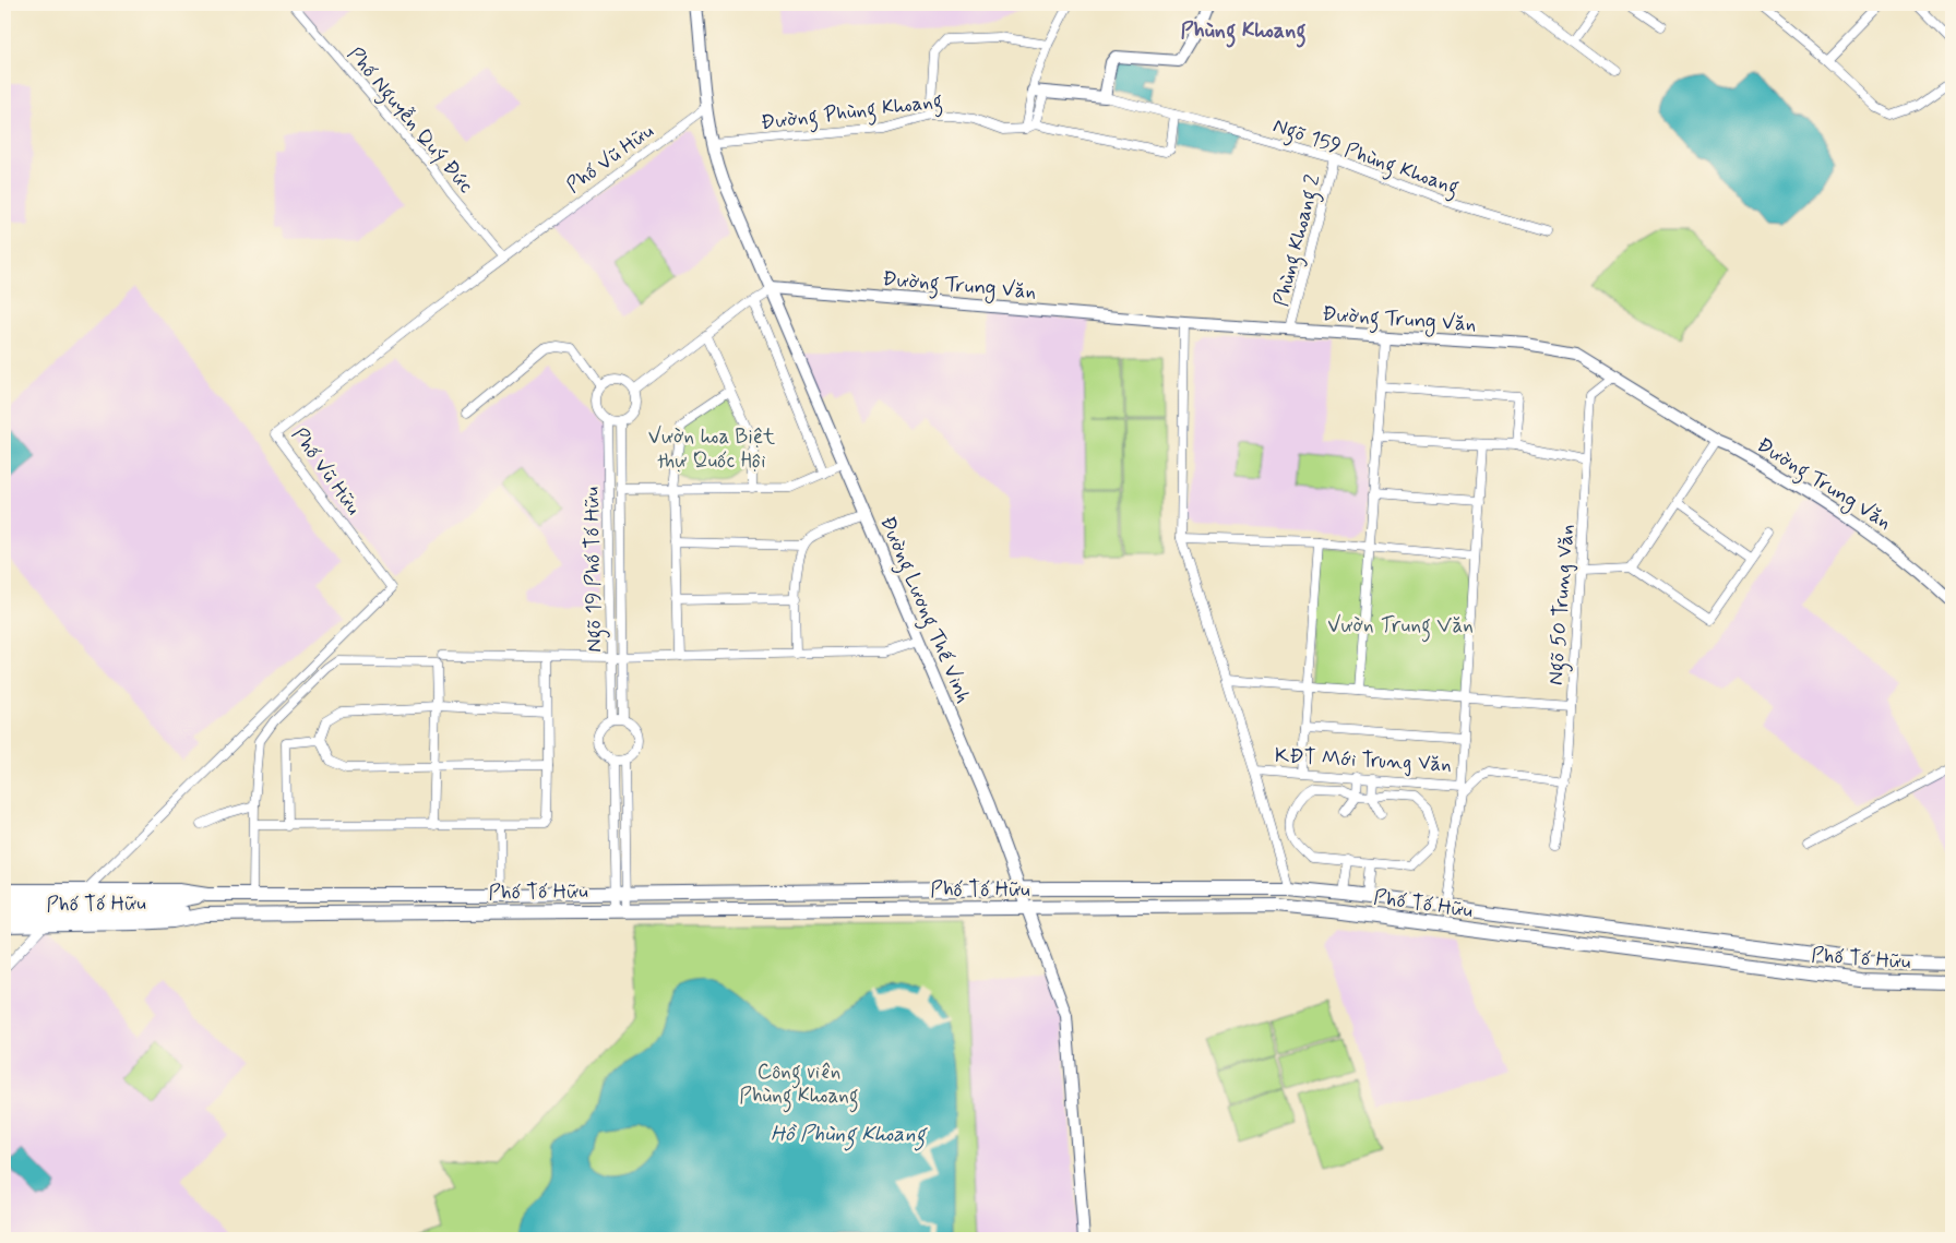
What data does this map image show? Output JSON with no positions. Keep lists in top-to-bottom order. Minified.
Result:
{"streets":{"main road":["Phố Tố Hữu"],"street":["Đường Phùng Khoang","Phố Nguyễn Quý Đức","Ngõ 159 Phùng Khoang","Phố Vũ Hữu","Phùng Khoang 2","Đường Trung Văn","Ngõ 19 Phố Tố Hữu","Ngõ 50 Trung Văn","Đường Lương Thế Vinh","KĐT Mới Trung Văn"]},"crossings":[["Đường Phùng Khoang","Đường Lương Thế Vinh"],["Phố Nguyễn Quý Đức","Phố Vũ Hữu"],["Ngõ 159 Phùng Khoang","Phùng Khoang 2"],["Phố Vũ Hữu","Đường Lương Thế Vinh"],["Phố Vũ Hữu","Phố Tố Hữu"],["Phùng Khoang 2","Đường Trung Văn"],["Đường Trung Văn","Ngõ 50 Trung Văn"],["Đường Trung Văn","Đường Lương Thế Vinh"],["Đường Lương Thế Vinh","Phố Tố Hữu"]],"districts":["Phùng Khoang"],"water":["Hồ Phùng Khoang"],"parks":["Vườn hoa Biệt thự Quốc Hội","Vườn Trung Văn","Công viên Phùng Khoang"]}
